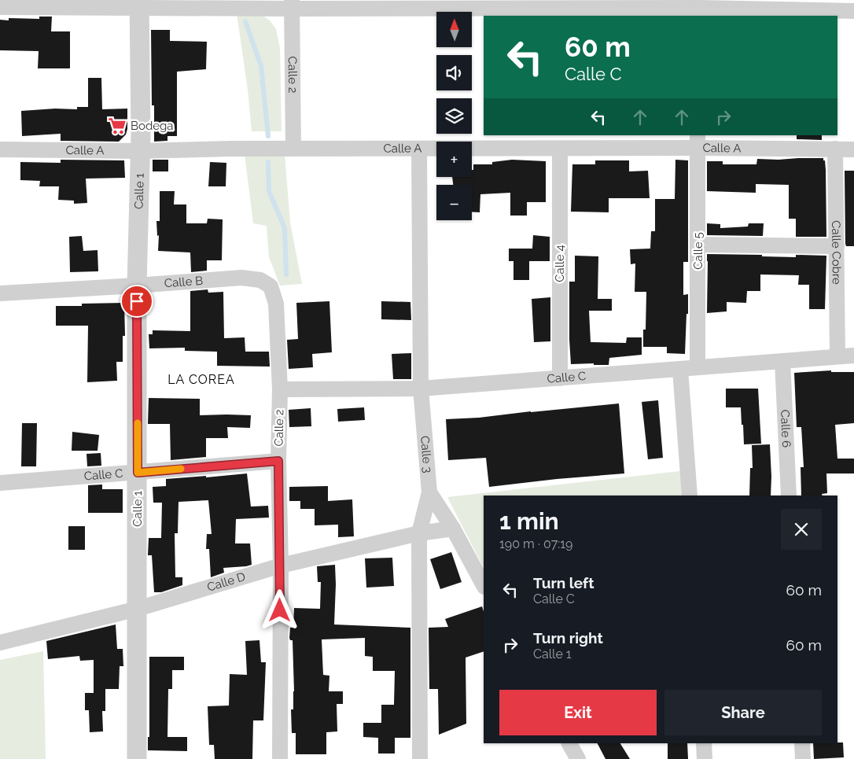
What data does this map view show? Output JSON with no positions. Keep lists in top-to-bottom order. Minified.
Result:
{"streets":{"street":["Calle 2","Calle A","Calle 1","Calle 5","Calle Cobre","Calle 4","Calle B","Calle C","Calle 6","Calle 3","Calle D"]},"crossings":[["Calle 2","Calle A"],["Calle 2","Calle B"],["Calle 2","Calle C"],["Calle 2","Calle D"],["Calle A","Calle 1"],["Calle A","Calle 5"],["Calle A","Calle Cobre"],["Calle A","Calle 4"],["Calle A","Calle 3"],["Calle 1","Calle B"],["Calle 1","Calle C"],["Calle 1","Calle D"],["Calle 5","Calle C"],["Calle Cobre","Calle C"],["Calle 4","Calle C"],["Calle C","Calle 6"],["Calle C","Calle 3"],["Calle 3","Calle D"]],"districts":["LA COREA"],"places":{"supermarket":["Bodega"]},"north":"top","page":{"map_buttons":["+","−"],"turn":["60 m","Calle C"],"heading":["1 min","190 m · 07:19"],"list":[{"name":"Turn left","note":"Calle C","value":"60 m"},{"name":"Turn right","note":"Calle 1","value":"60 m"}],"buttons":["Exit","Share"]}}
